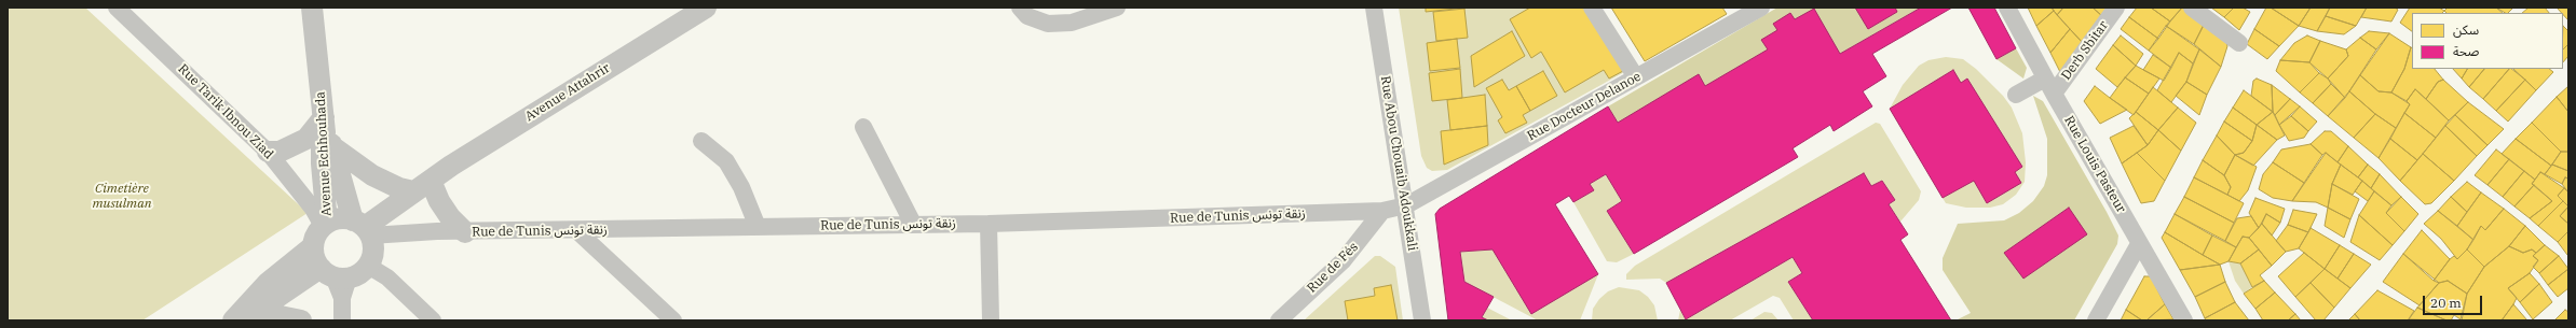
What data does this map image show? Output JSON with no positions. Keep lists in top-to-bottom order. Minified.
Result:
{"streets":{"street":["Derb Sbitar","Avenue Attahrir","Rue Docteur Delanoe","Rue Tarik Ibnou Ziad","Avenue Echhouhada","Rue Abou Chouaib Adoukkali","Rue Louis Pasteur","Rue de Tunis زنقة تونس","Rue de Fés"]},"crossings":[["Derb Sbitar","Rue Louis Pasteur"],["Avenue Attahrir","Rue Tarik Ibnou Ziad"],["Avenue Attahrir","Avenue Echhouhada"],["Avenue Attahrir","Rue de Tunis زنقة تونس"],["Rue Docteur Delanoe","Rue Abou Chouaib Adoukkali"],["Rue Docteur Delanoe","Rue de Tunis زنقة تونس"],["Rue Tarik Ibnou Ziad","Avenue Echhouhada"],["Rue Tarik Ibnou Ziad","Rue de Tunis زنقة تونس"],["Avenue Echhouhada","Rue de Tunis زنقة تونس"],["Rue Abou Chouaib Adoukkali","Rue de Tunis زنقة تونس"],["Rue de Tunis زنقة تونس","Rue de Fés"]],"parks":["Cimetière musulman"],"legend":["سكن","صحة"],"scale_bar":"20 m"}
